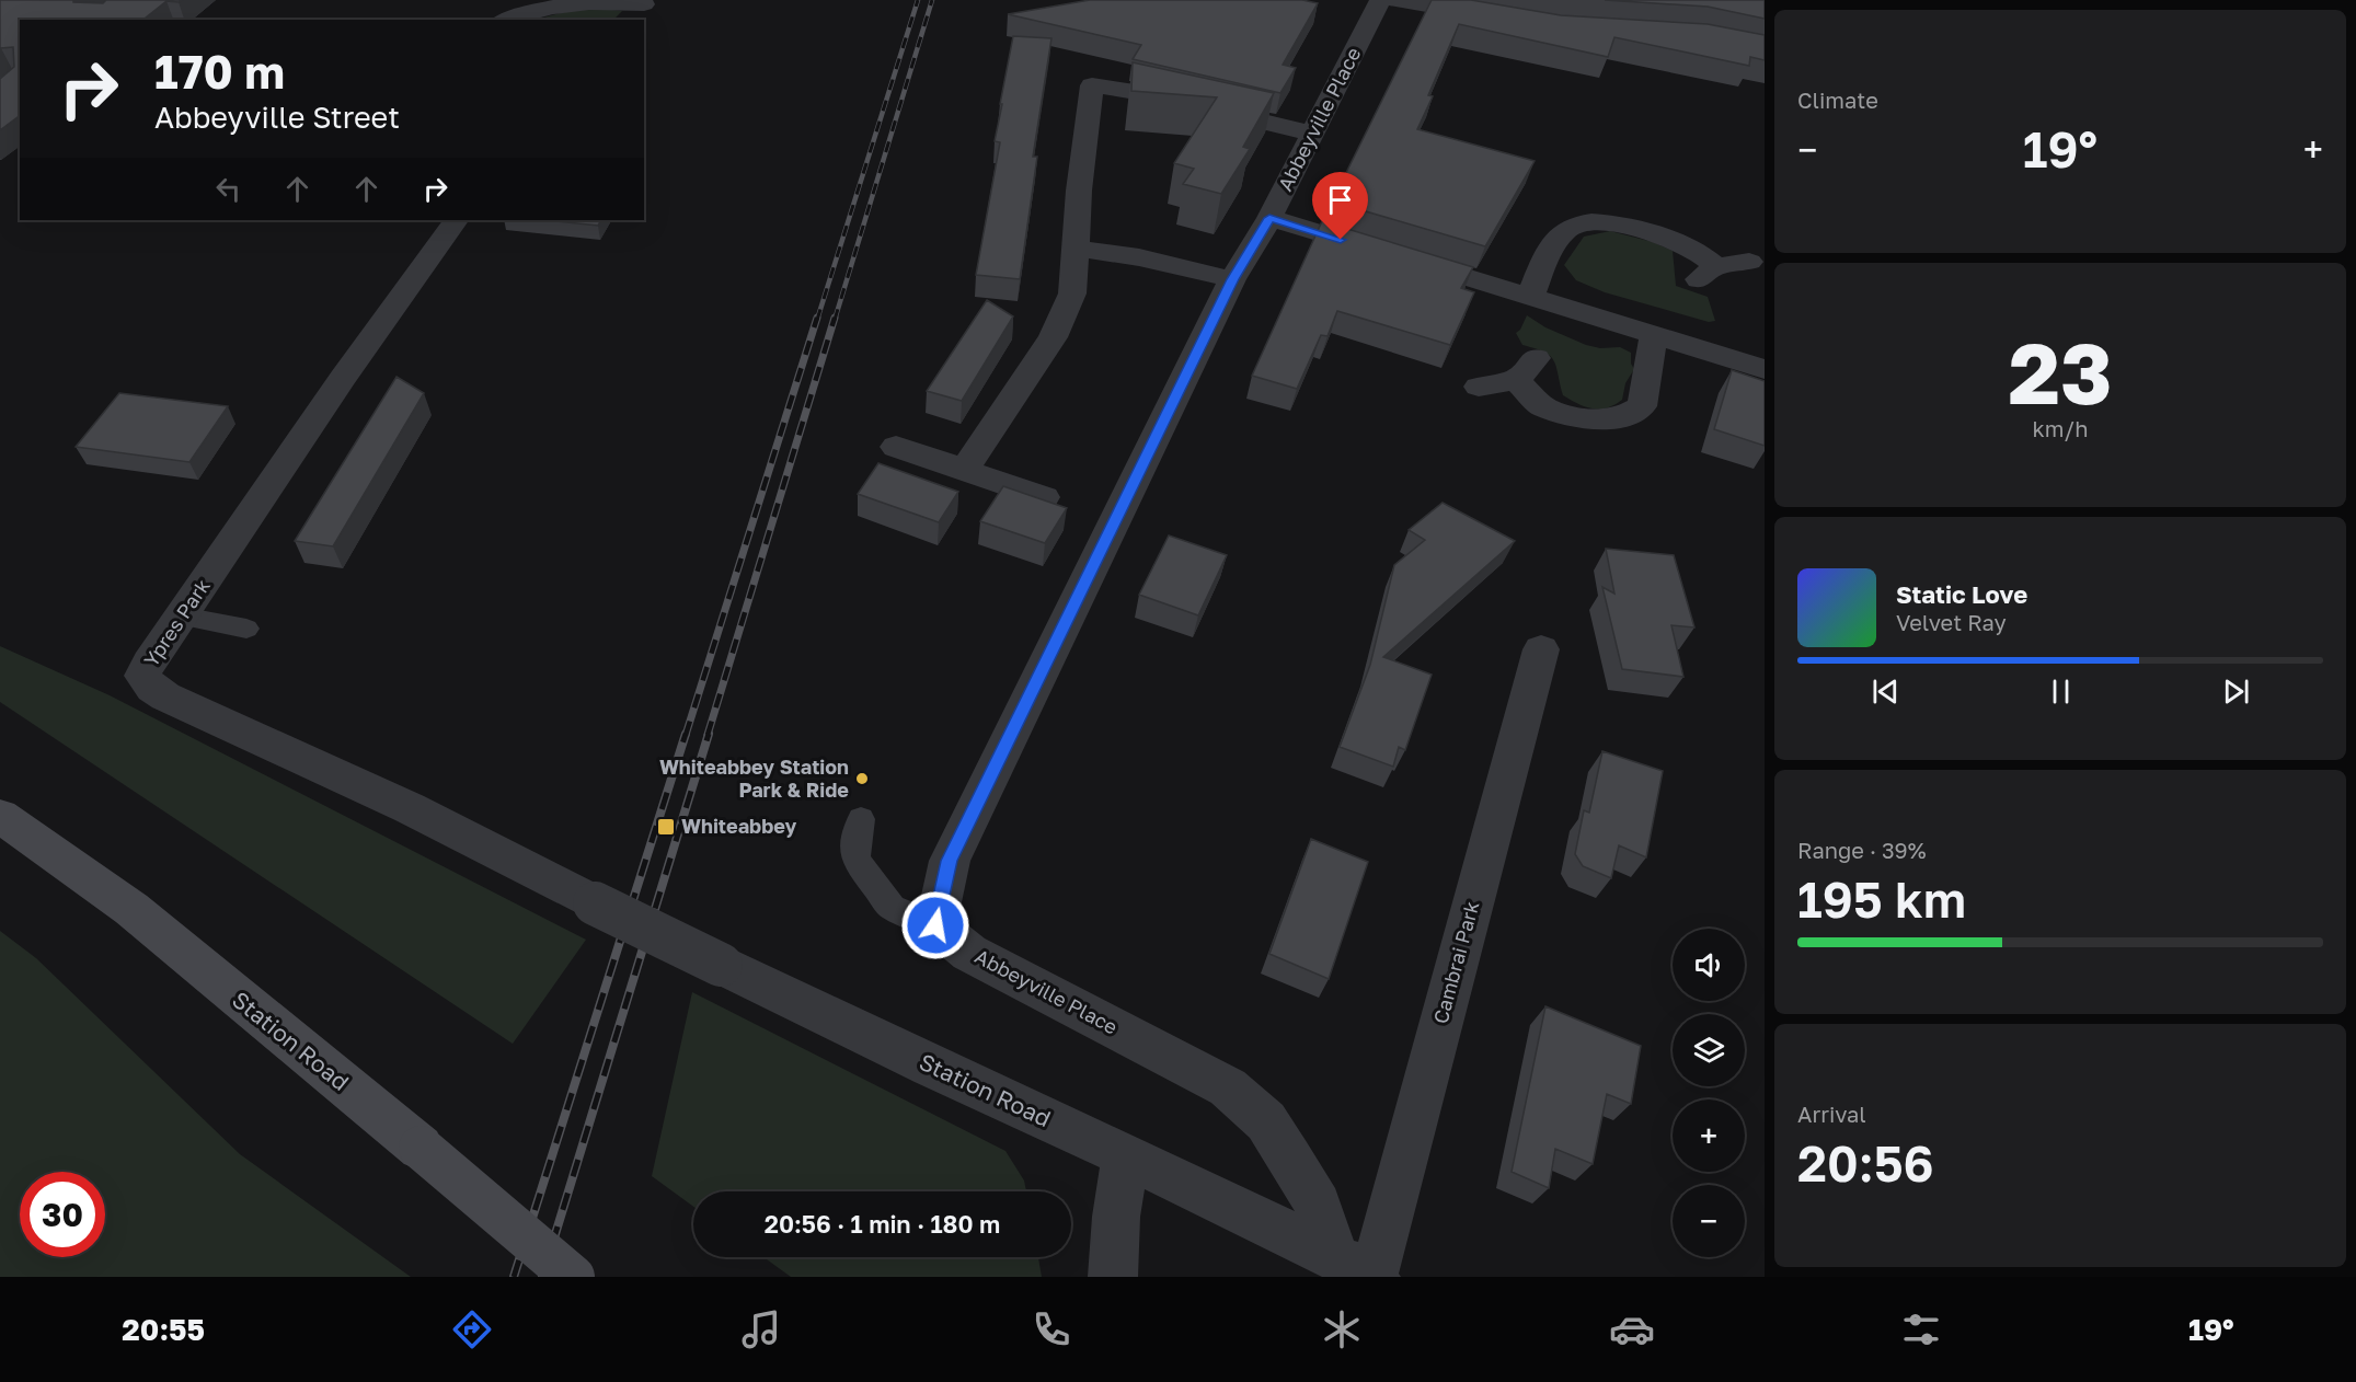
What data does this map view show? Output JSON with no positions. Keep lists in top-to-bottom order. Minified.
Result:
{"streets":{"main road":["Station Road"],"street":["Abbeyville Place","Ypres Park","Cambrai Park"]},"crossings":[["Abbeyville Place","Cambrai Park"],["Abbeyville Place","Station Road"],["Ypres Park","Station Road"],["Cambrai Park","Station Road"]],"places":{"other":["Whiteabbey Station Park & Ride"],"transit":["Whiteabbey"]},"page":{"tile":["Climate",["23","km/h"],["Range · 39%","195 km"],["Arrival","20:56"]],"turn":["170 m","Abbeyville Street"],"heat":["−","19°","+"],"song":["Static Love","Velvet Ray"],"map_buttons":["+","−"],"limit":"30","trip":"20:56 · 1 min · 180 m","tabs":["20:55","19°"]}}
